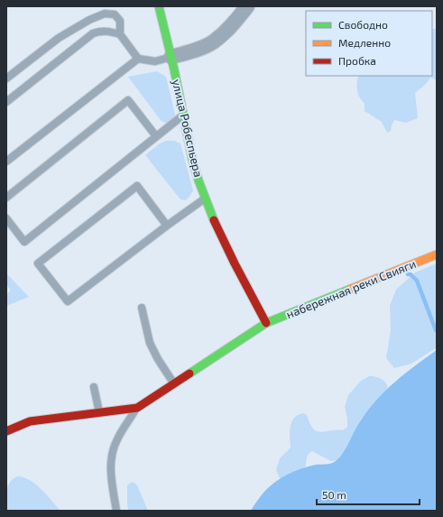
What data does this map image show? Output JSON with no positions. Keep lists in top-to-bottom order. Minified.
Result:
{"streets":{"street":["улица Робеспьера","набережная реки Свияги"]},"crossings":[["улица Робеспьера","набережная реки Свияги"]],"legend":["Свободно","Медленно","Пробка"],"scale_bar":"50 m"}
